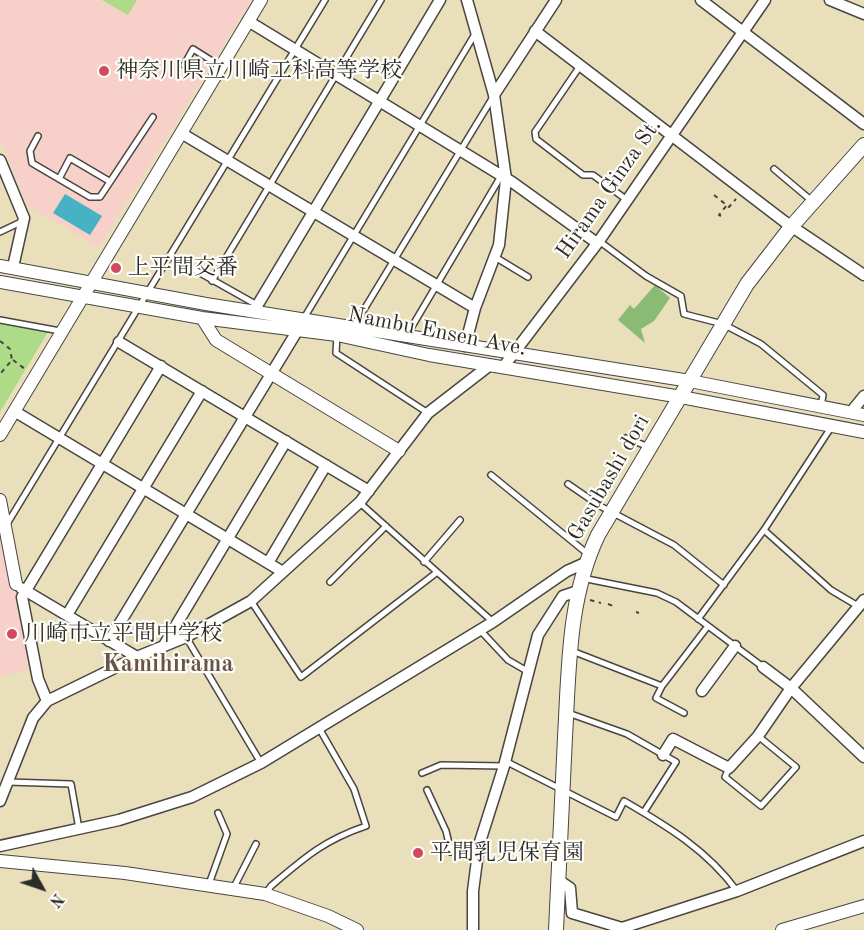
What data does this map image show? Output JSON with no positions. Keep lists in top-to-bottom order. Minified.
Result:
{"streets":{"main road":["Gasubashi dori"],"street":["Hirama Ginza St.","Nambu Ensen Ave."]},"crossings":[["Hirama Ginza St.","Nambu Ensen Ave."],["Nambu Ensen Ave.","Gasubashi dori"]],"districts":["Kamihirama"],"places":["神奈川県立川崎工科高等学校","上平間交番","川崎市立平間中学校","平間乳児保育園"],"north":"bottom right"}
